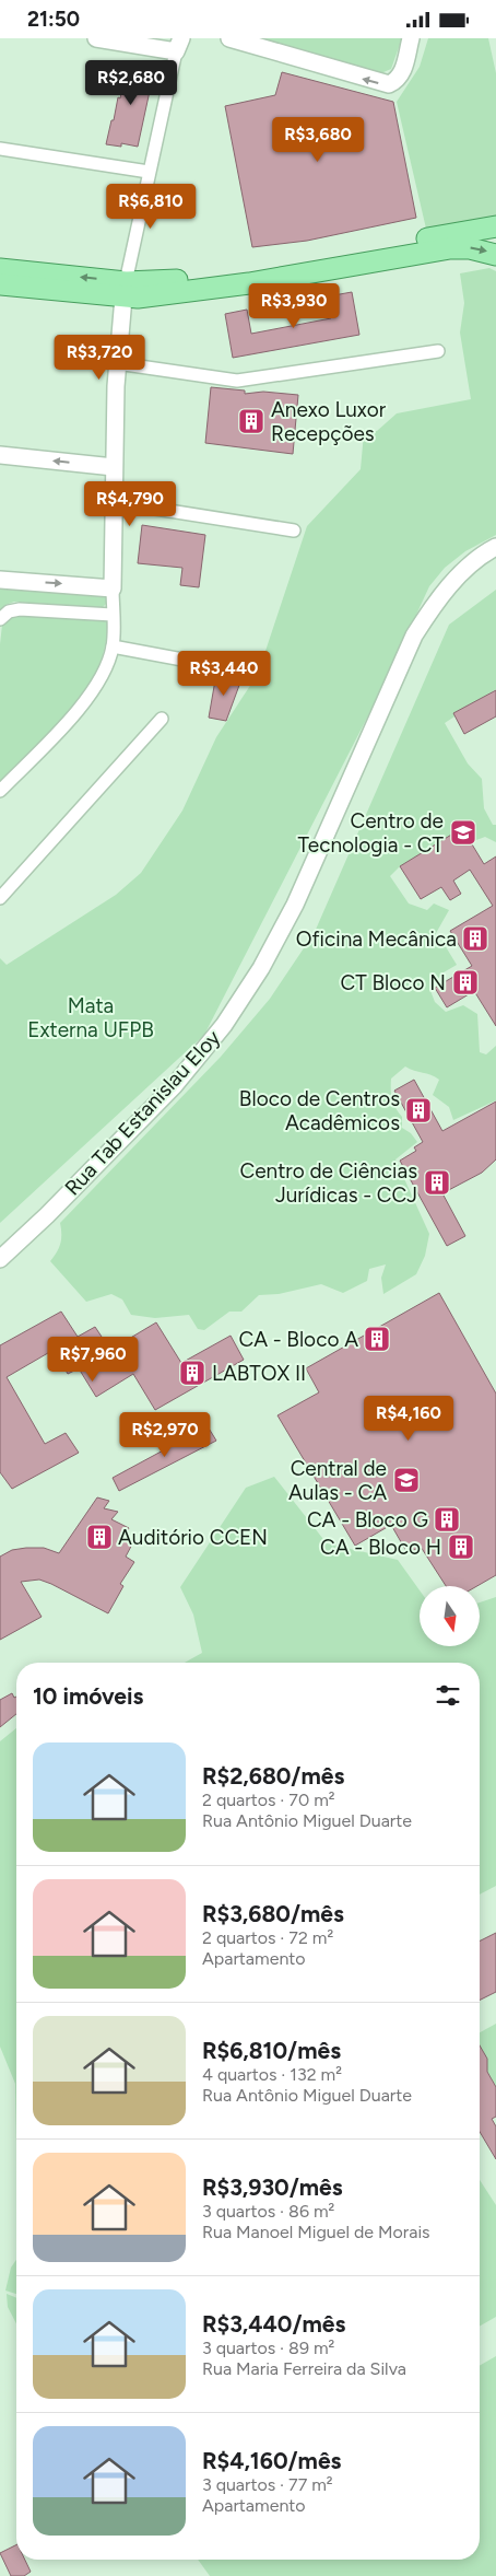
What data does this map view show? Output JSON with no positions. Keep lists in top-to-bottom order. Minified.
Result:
{"streets":{"street":["Rua Tab Estanislau Eloy"]},"parks":["Mata Externa UFPB"],"places":{"building":["Anexo Luxor Recepções","Oficina Mecânica","CT Bloco N","Bloco de Centros Acadêmicos","Centro de Ciências Jurídicas - CCJ","CA - Bloco A","LABTOX II","CA - Bloco G","Auditório CCEN","CA - Bloco H"],"school or university":["Centro de Tecnologia - CT","Central de Aulas - CA"]},"north":"bottom","page":{"status":"21:50","price":["R$2,680","R$3,680","R$6,810","R$3,930","R$3,720","R$4,790","R$3,440","R$7,960","R$4,160","R$2,970"],"heading":"10 imóveis","list":[{"name":"R$2,680/mês","note":"2 quartos · 70 m² · Rua Antônio Miguel Duarte"},{"name":"R$3,680/mês","note":"2 quartos · 72 m² · Apartamento"},{"name":"R$6,810/mês","note":"4 quartos · 132 m² · Rua Antônio Miguel Duarte"},{"name":"R$3,930/mês","note":"3 quartos · 86 m² · Rua Manoel Miguel de Morais"},{"name":"R$3,440/mês","note":"3 quartos · 89 m² · Rua Maria Ferreira da Silva"},{"name":"R$4,160/mês","note":"3 quartos · 77 m² · Apartamento"}]}}
